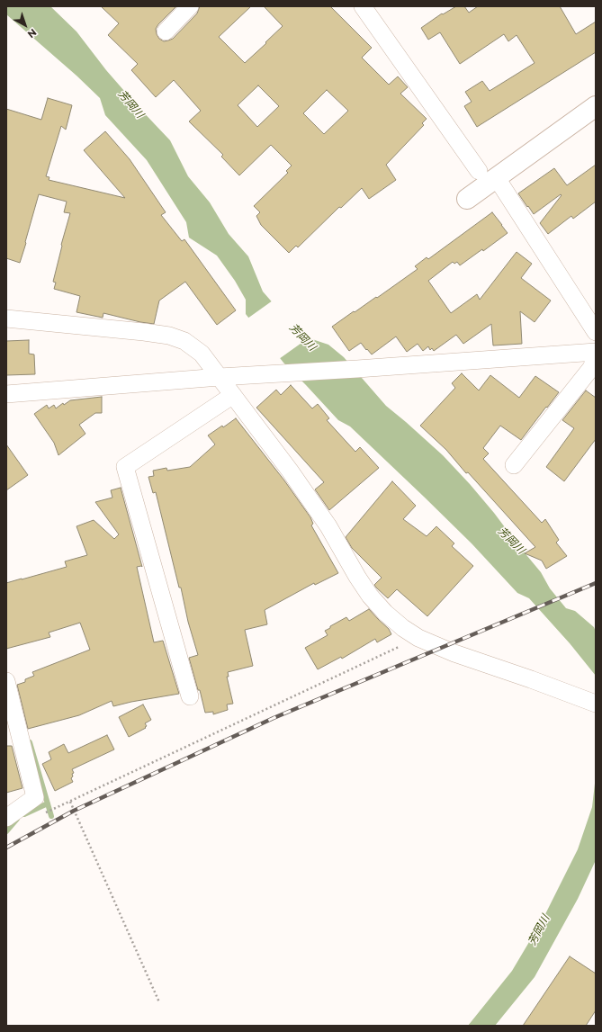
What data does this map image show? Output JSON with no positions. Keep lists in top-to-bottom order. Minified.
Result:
{"water":["芳岡川"],"north":"bottom right"}
